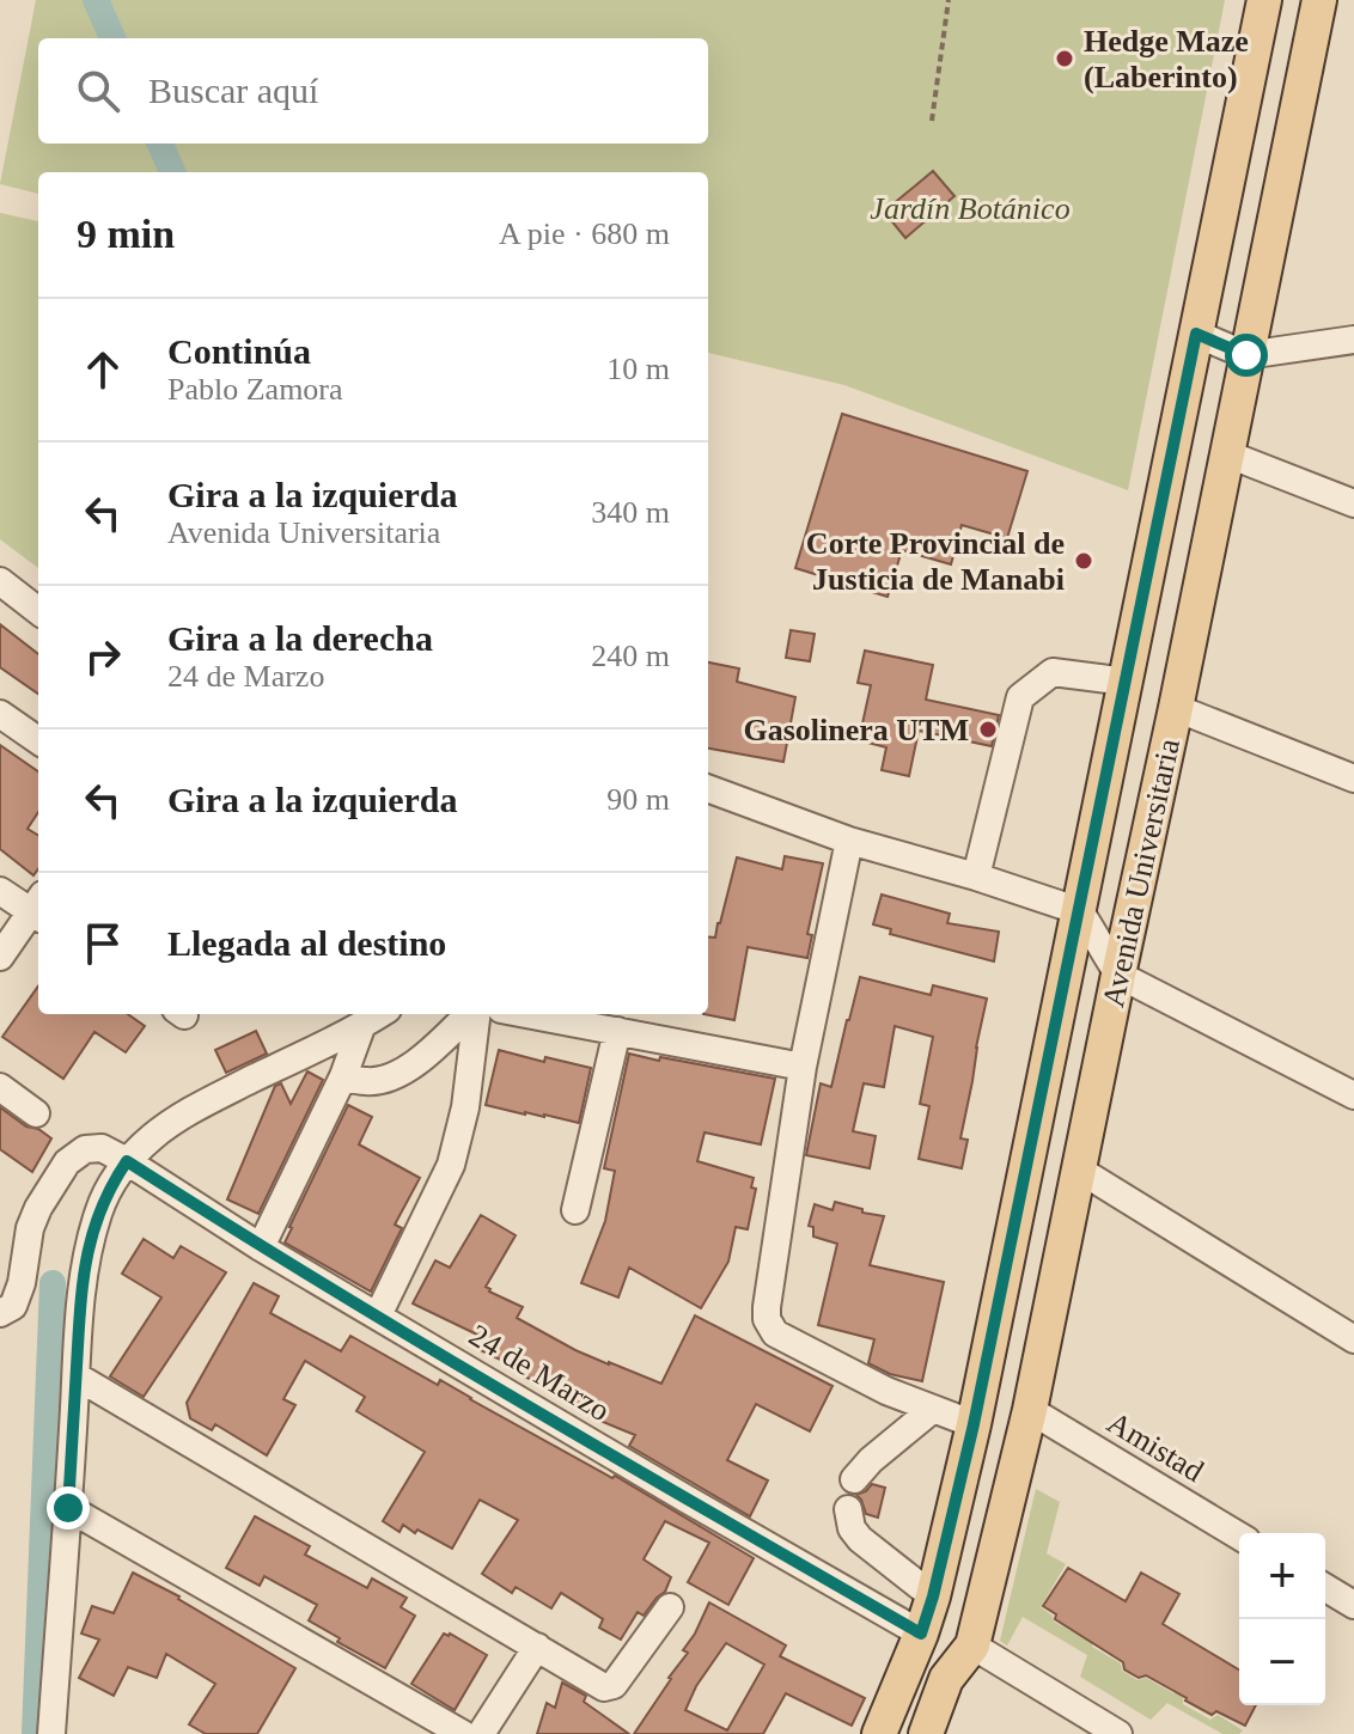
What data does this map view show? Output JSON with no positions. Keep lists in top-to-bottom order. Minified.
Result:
{"streets":{"main road":["Avenida Universitaria"],"street":["24 de Marzo","Amistad"]},"crossings":[["Avenida Universitaria","24 de Marzo"],["Avenida Universitaria","Amistad"]],"parks":["Jardín Botánico"],"places":["Hedge Maze (Laberinto)","Corte Provincial de Justicia de Manabi","Gasolinera UTM"],"page":{"search":"Buscar aquí","heading":["9 min","A pie · 680 m"],"list":[["Continúa","Pablo Zamora","10 m"],["Gira a la izquierda","Avenida Universitaria","340 m"],["Gira a la derecha","24 de Marzo","240 m"],["Gira a la izquierda","90 m"],"Llegada al destino"],"map_buttons":["+","−"]}}
